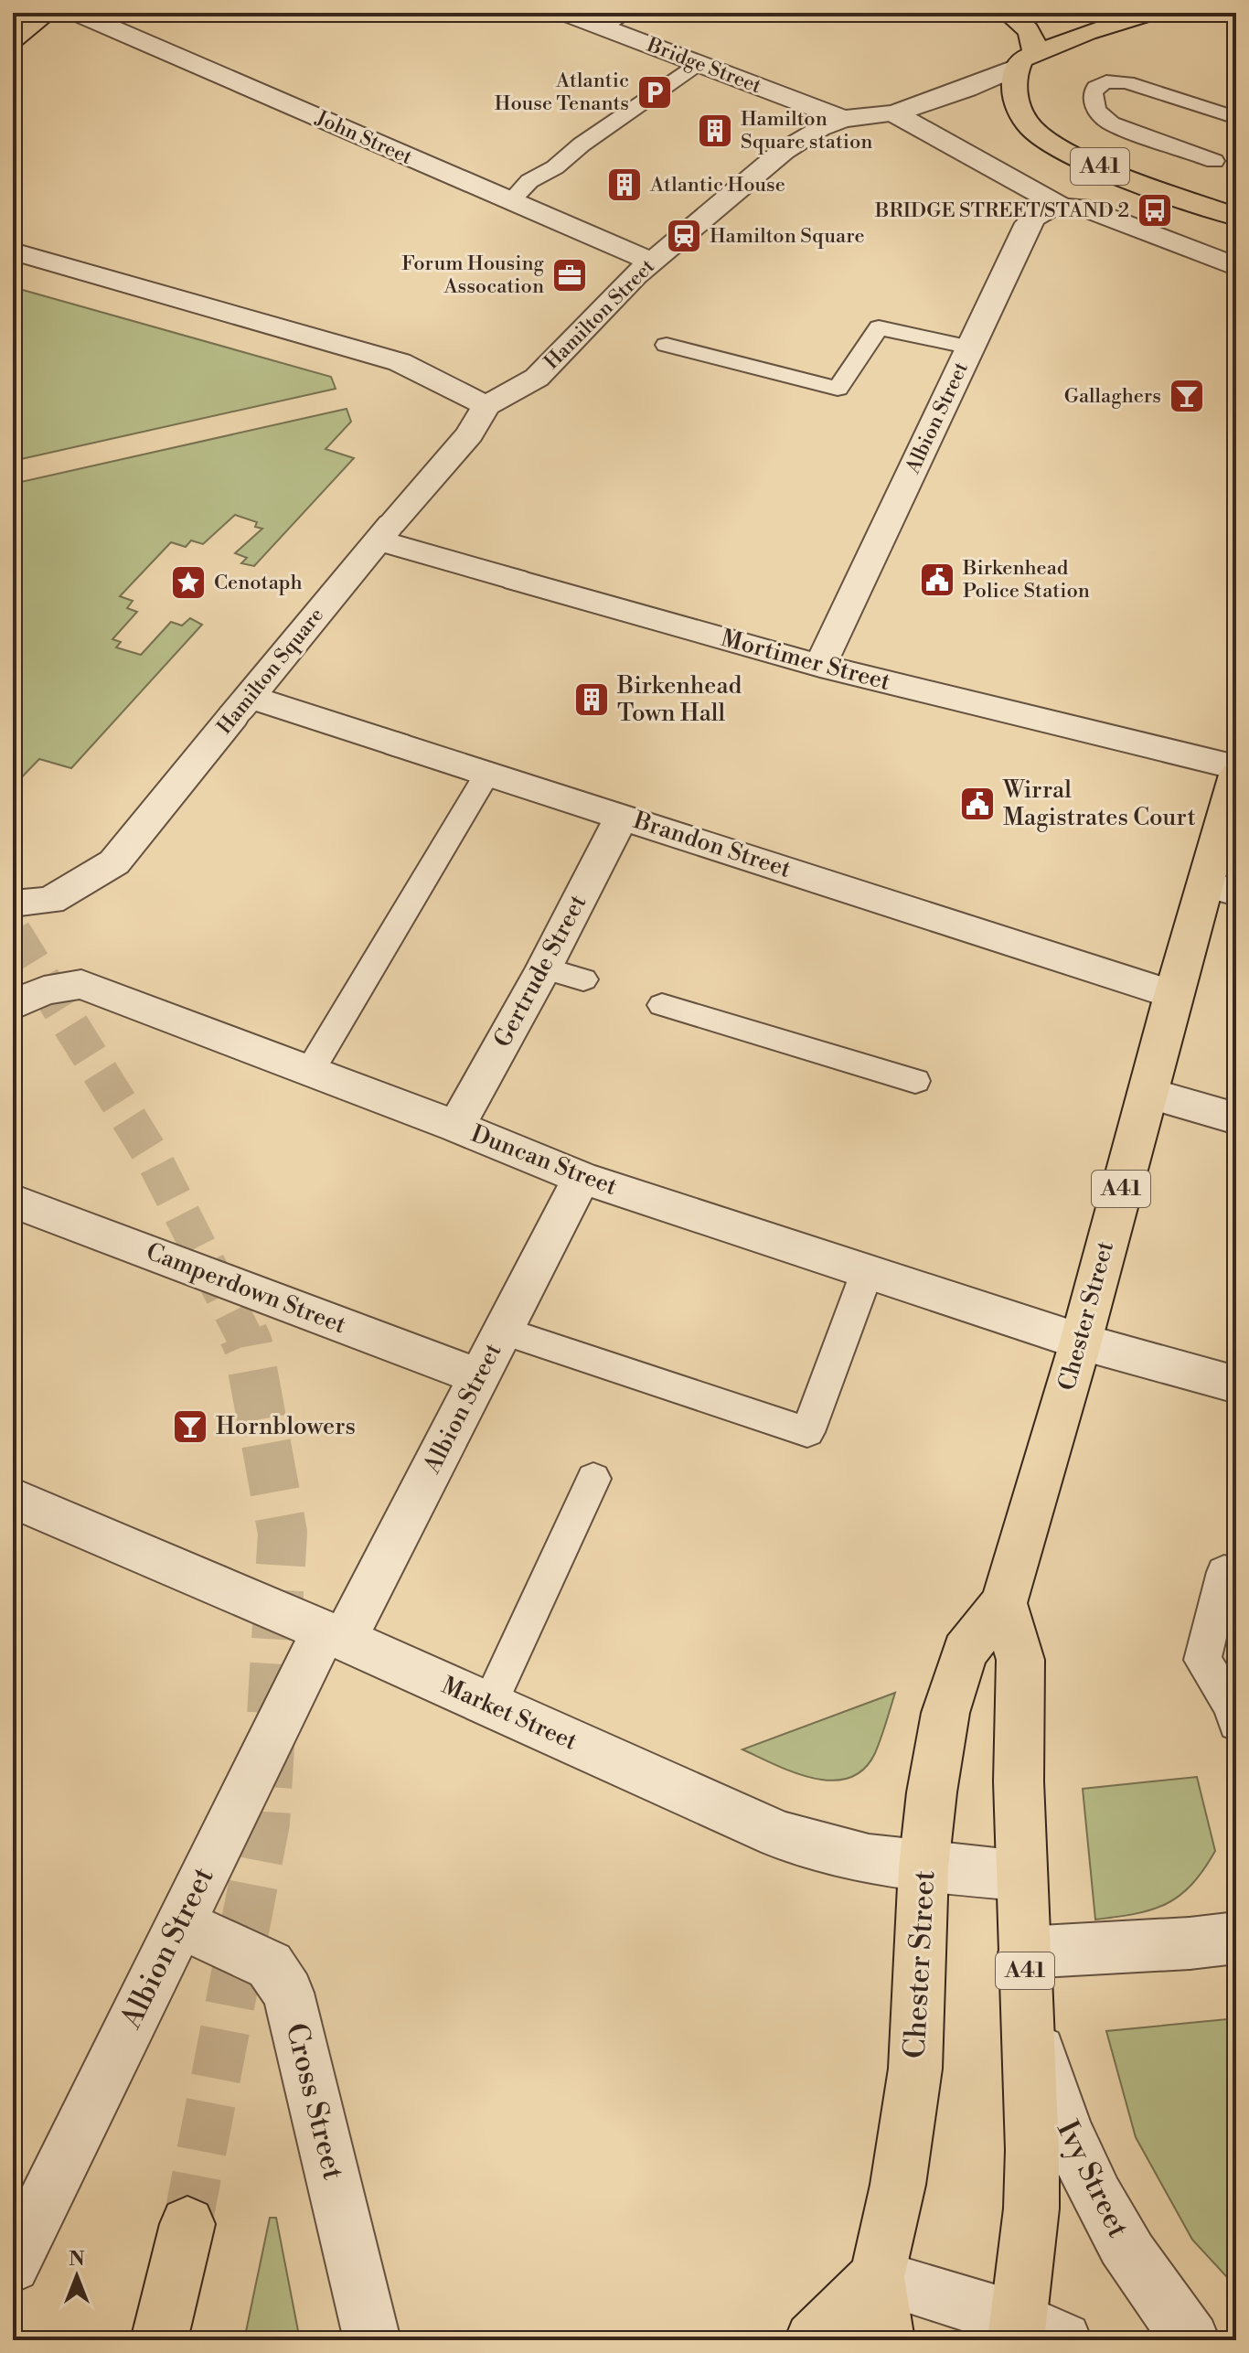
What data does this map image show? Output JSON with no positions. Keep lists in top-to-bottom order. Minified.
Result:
{"streets":{"main road":["A41","Hamilton Street","Chester Street"],"street":["Bridge Street","John Street","Albion Street","Mortimer Street","Hamilton Square","Brandon Street","Gertrude Street","Duncan Street","Camperdown Street","Market Street","Cross Street","Ivy Street"]},"crossings":[["Bridge Street","Hamilton Street"],["John Street","Hamilton Street"],["A41","Hamilton Street"],["A41","Chester Street"],["A41","Market Street"],["A41","Ivy Street"],["Hamilton Street","Hamilton Square"],["Albion Street","Mortimer Street"],["Albion Street","Duncan Street"],["Albion Street","Camperdown Street"],["Albion Street","Market Street"],["Albion Street","Cross Street"],["Mortimer Street","Hamilton Square"],["Hamilton Square","Brandon Street"],["Brandon Street","Gertrude Street"],["Brandon Street","Chester Street"],["Gertrude Street","Duncan Street"],["Duncan Street","Chester Street"],["Chester Street","Market Street"]],"places":{"parking":["Atlantic House Tenants"],"building":["Hamilton Square station","Atlantic House","Birkenhead Town Hall"],"bus stop":["BRIDGE STREET/STAND 2"],"station":["Hamilton Square"],"office":["Forum Housing Assocation"],"bar":["Gallaghers","Hornblowers"],"public building":["Birkenhead Police Station","Wirral Magistrates Court"],"place":["Cenotaph"]},"north":"top"}
